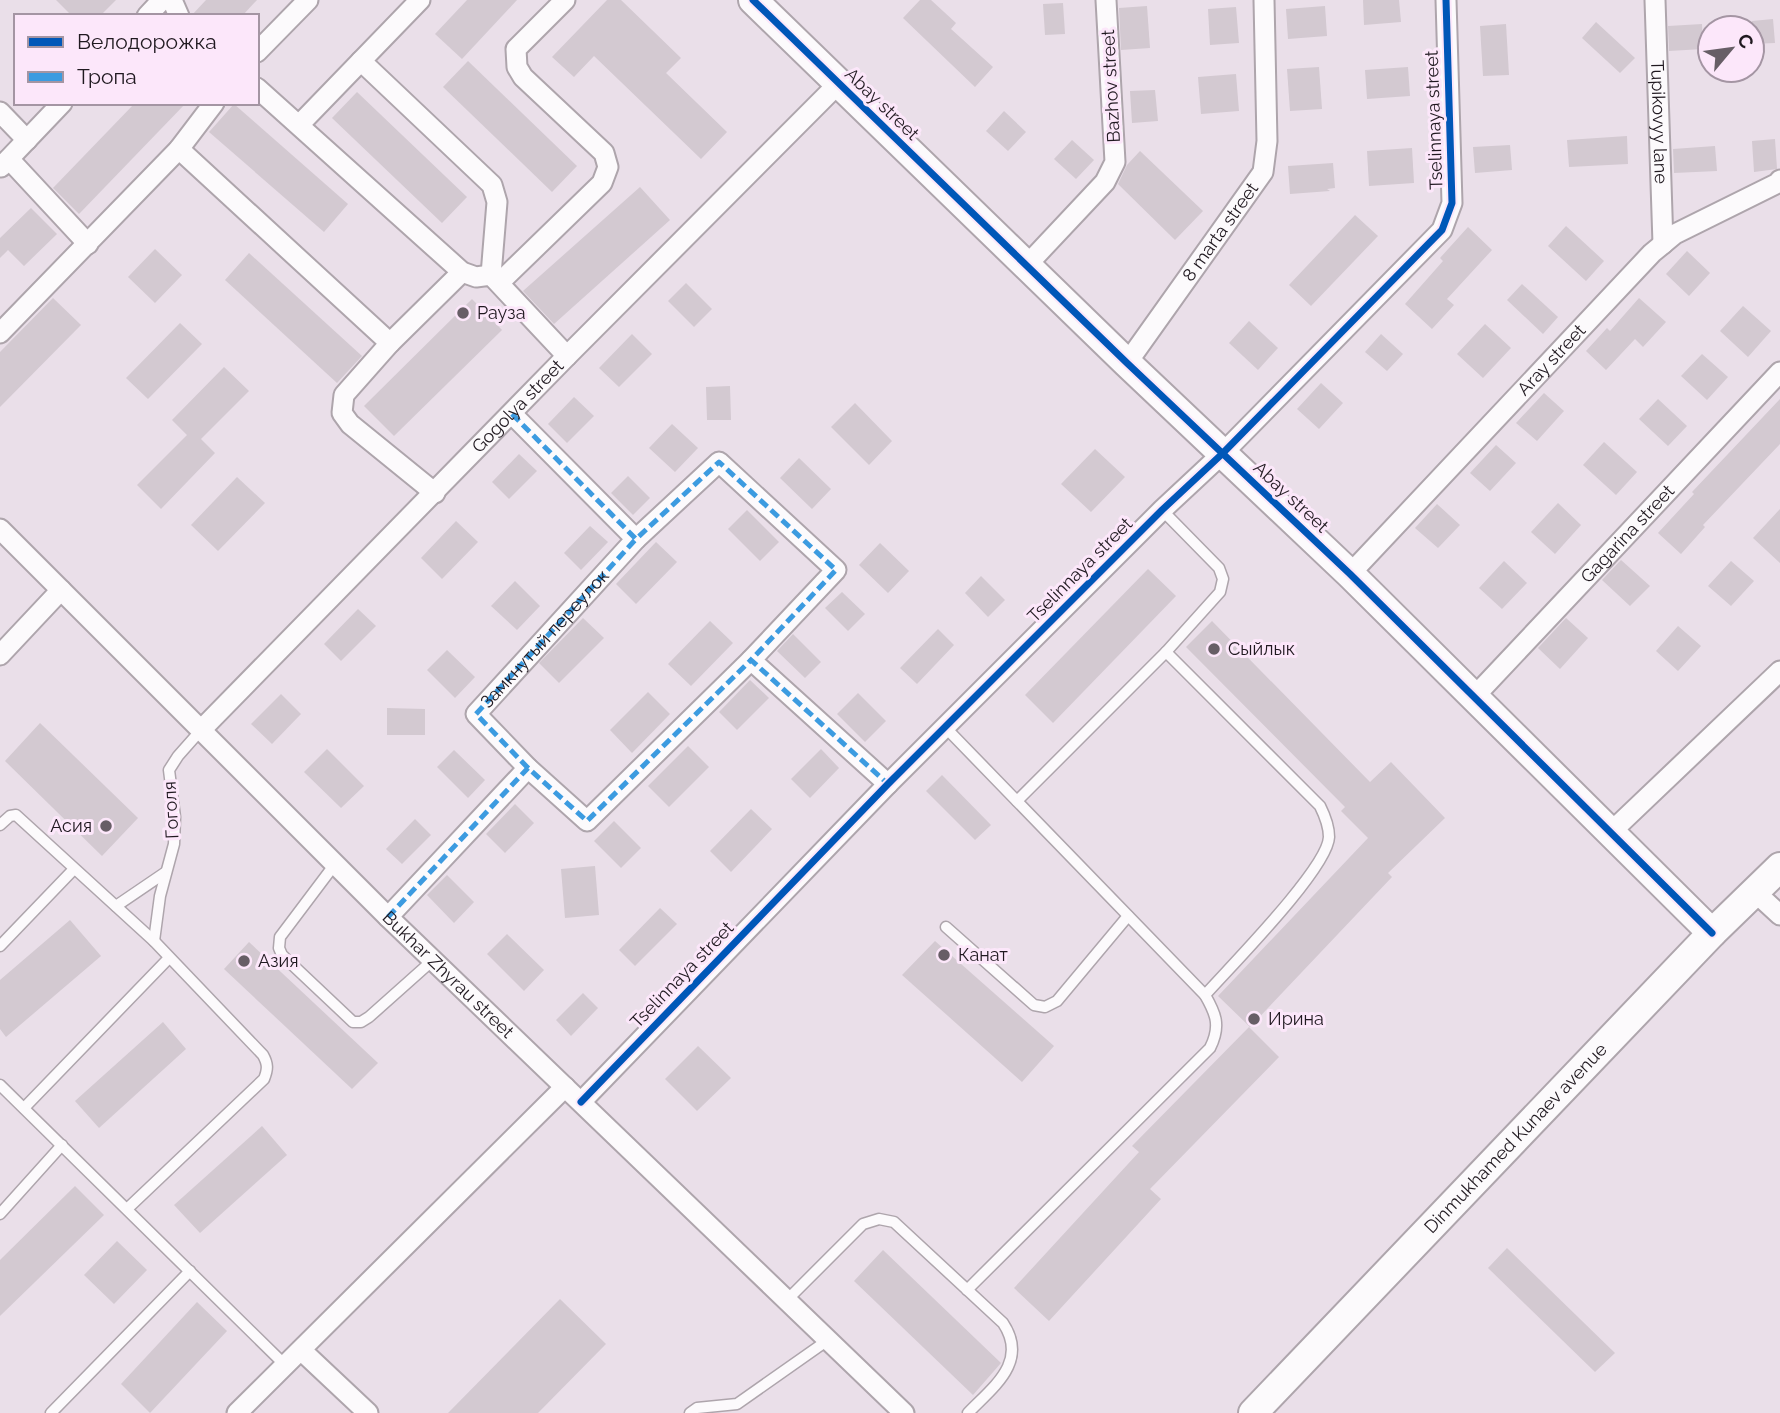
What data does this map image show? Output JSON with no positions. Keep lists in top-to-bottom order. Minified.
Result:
{"streets":{"street":["Bazhov street","Abay street","Tselinnaya street","Tupikovyy lane","8 marta street","Aray street","Gogolya street","Gagarina street","Замкнутый переулок","Bukhar Zhyrau street","Dinmukhamed Kunaev avenue"],"lane":["Гоголя"]},"crossings":[["Bazhov street","Abay street"],["Abay street","Tselinnaya street"],["Abay street","8 marta street"],["Abay street","Aray street"],["Abay street","Gogolya street"],["Abay street","Gagarina street"],["Abay street","Dinmukhamed Kunaev avenue"],["Tselinnaya street","Bukhar Zhyrau street"],["Tupikovyy lane","Aray street"],["Gogolya street","Гоголя"],["Gogolya street","Bukhar Zhyrau street"],["Гоголя","Bukhar Zhyrau street"]],"places":["Рауза","Сыйлык","Асия","Канат","Азия","Ирина"],"legend":["Велодорожка","Тропа"],"north":"top right"}
